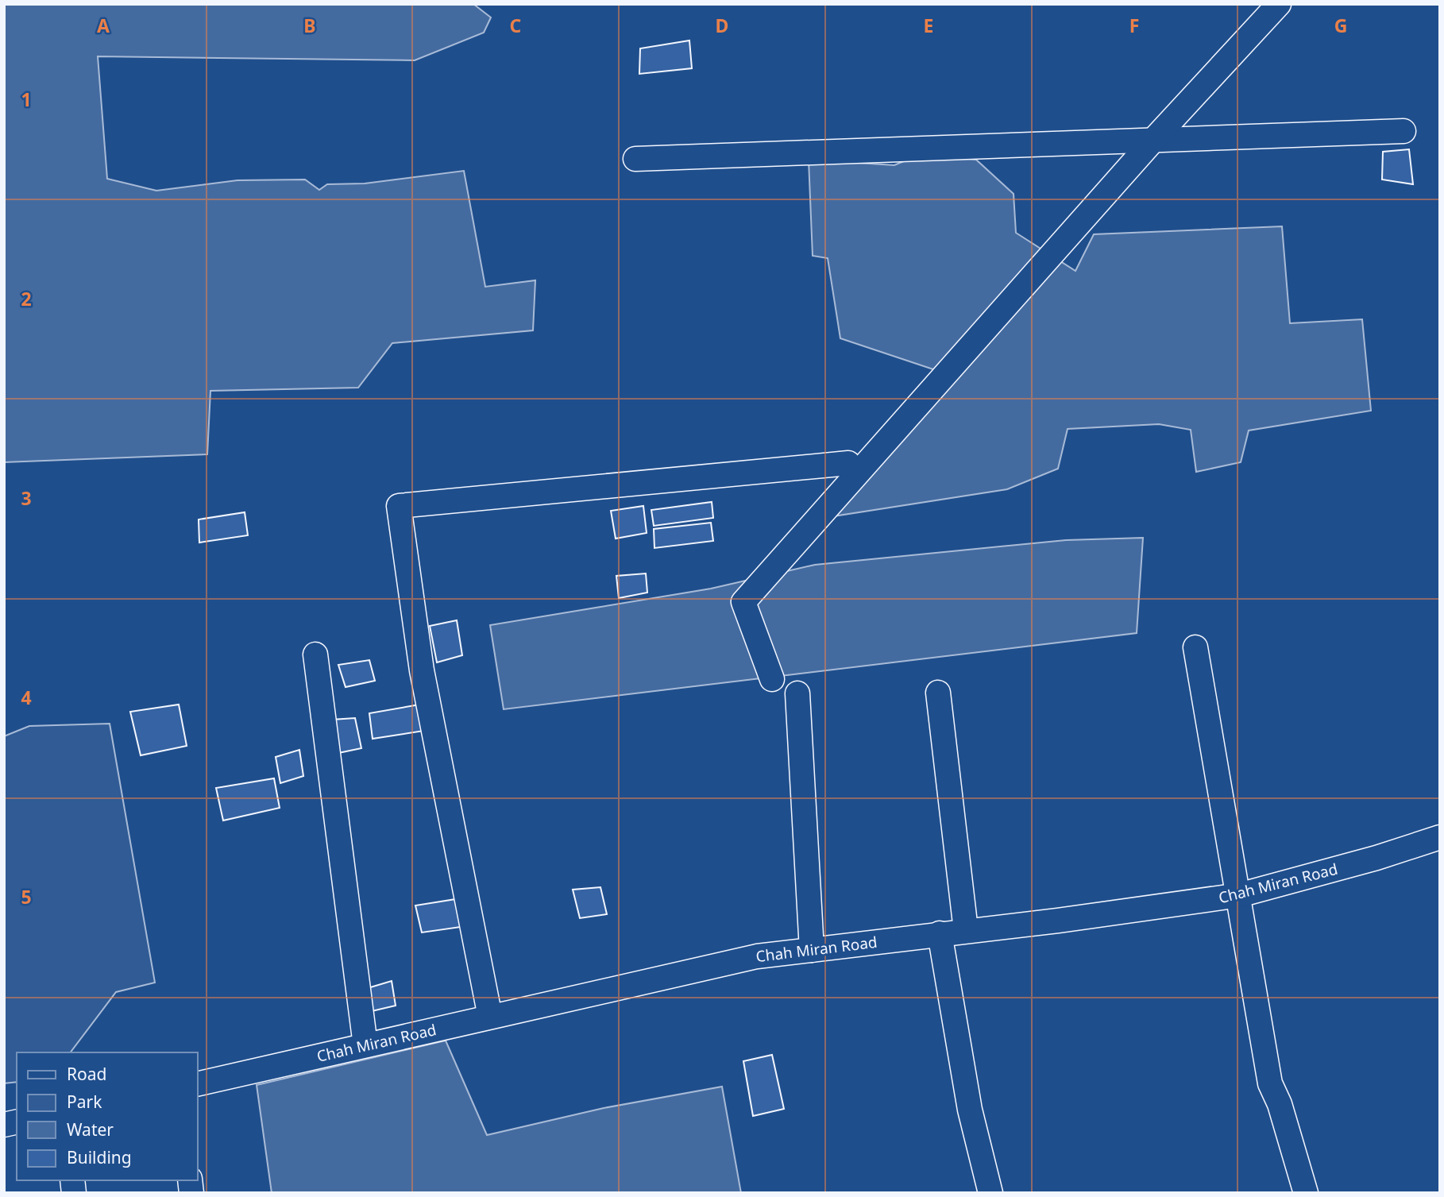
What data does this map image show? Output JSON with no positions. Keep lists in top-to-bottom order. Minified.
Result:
{"streets":{"street":["Chah Miran Road"]},"legend":["Road","Park","Water","Building"],"grid":{"columns":["A","B","C","D","E","F","G"],"rows":["1","2","3","4","5"]}}
